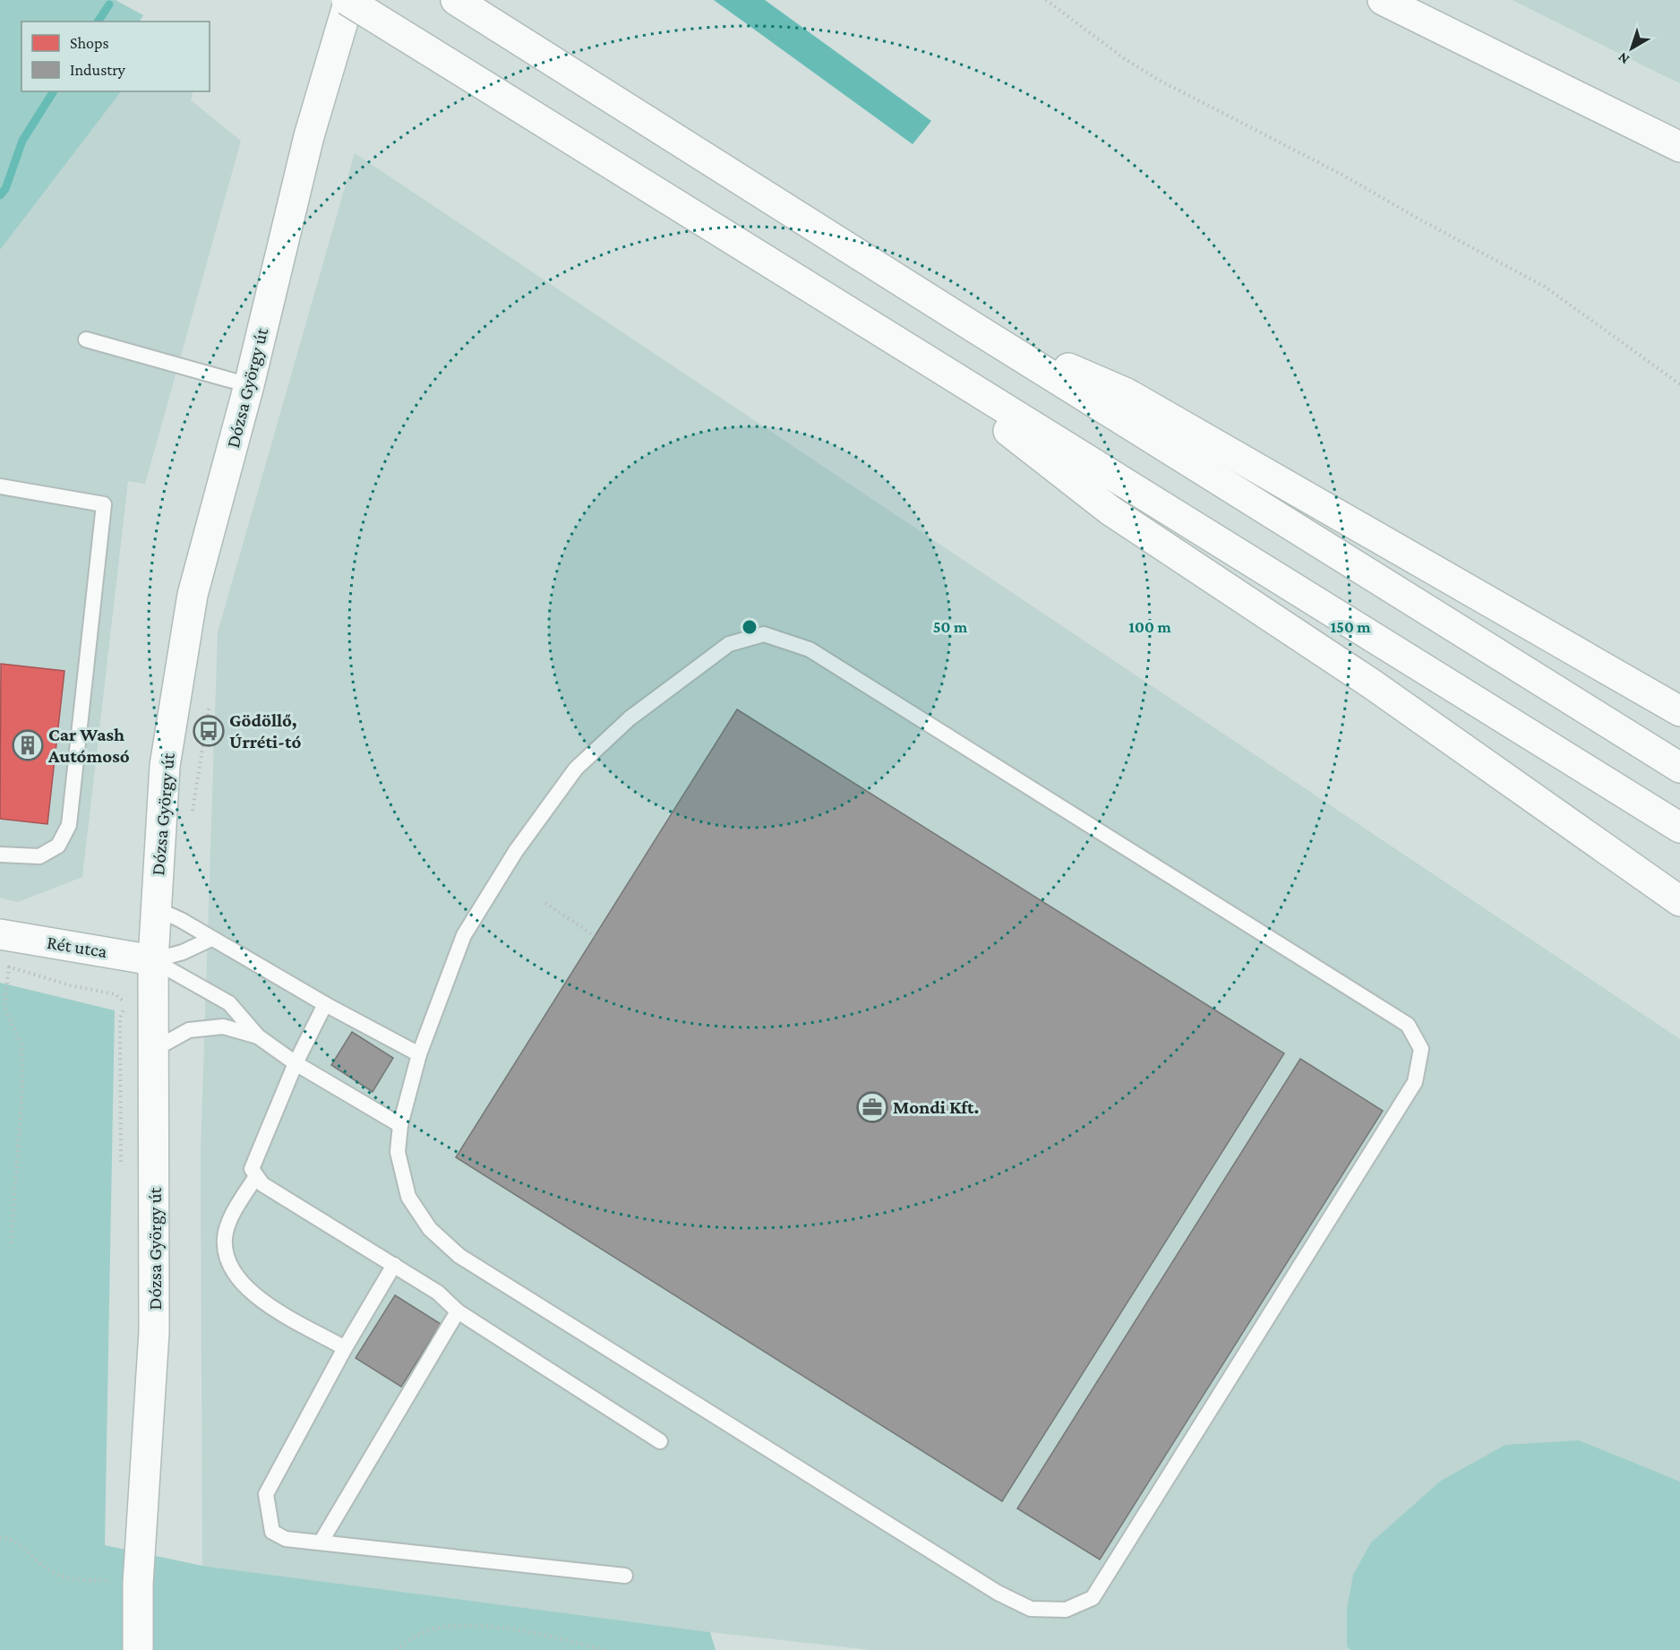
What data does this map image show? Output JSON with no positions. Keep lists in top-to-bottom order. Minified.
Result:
{"streets":{"main road":["Dózsa György út","Rét utca"]},"crossings":[["Dózsa György út","Rét utca"]],"places":{"bus stop":["Gödöllő, Úrréti-tó"],"building":["Car Wash Autómosó"],"office":["Mondi Kft."]},"legend":["Shops","Industry"],"north":"bottom left","rings":["50 m","100 m","150 m"]}
